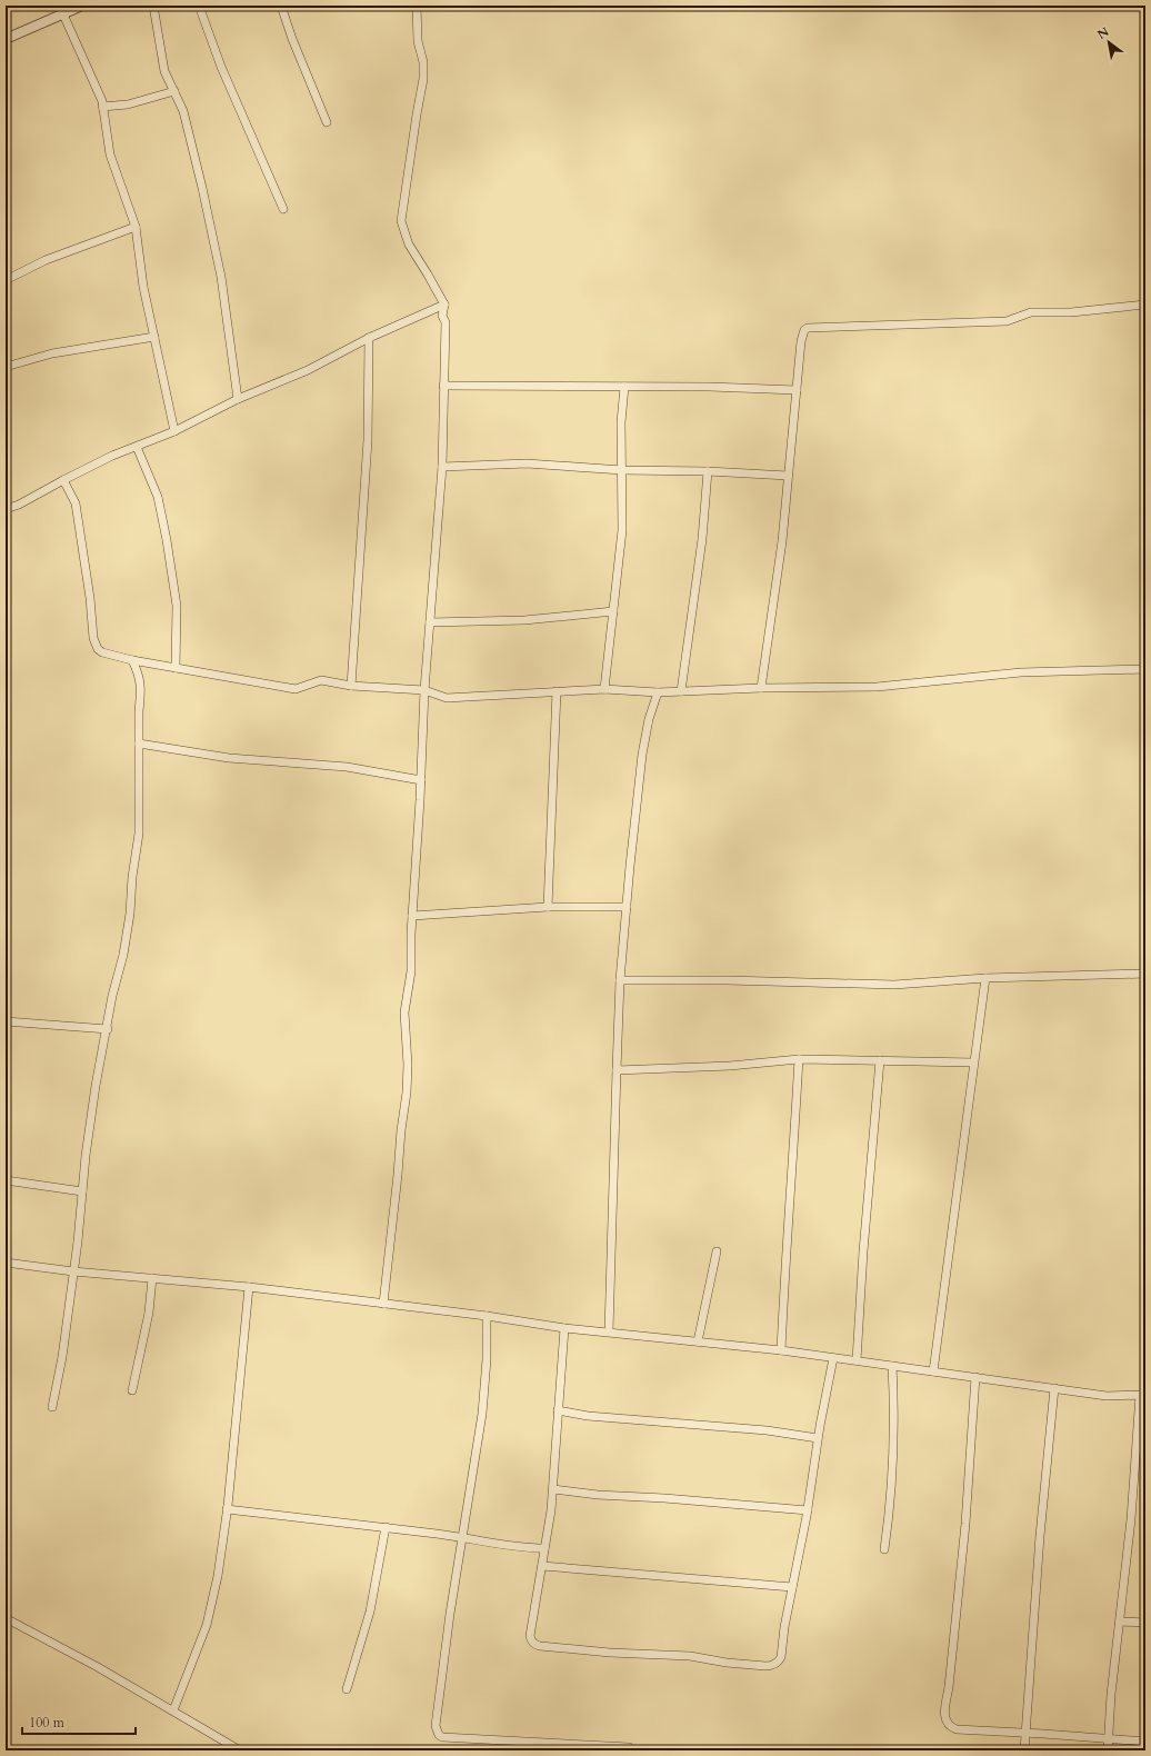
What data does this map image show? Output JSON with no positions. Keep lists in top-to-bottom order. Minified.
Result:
{"scale_bar":"100 m","north":"top left"}
